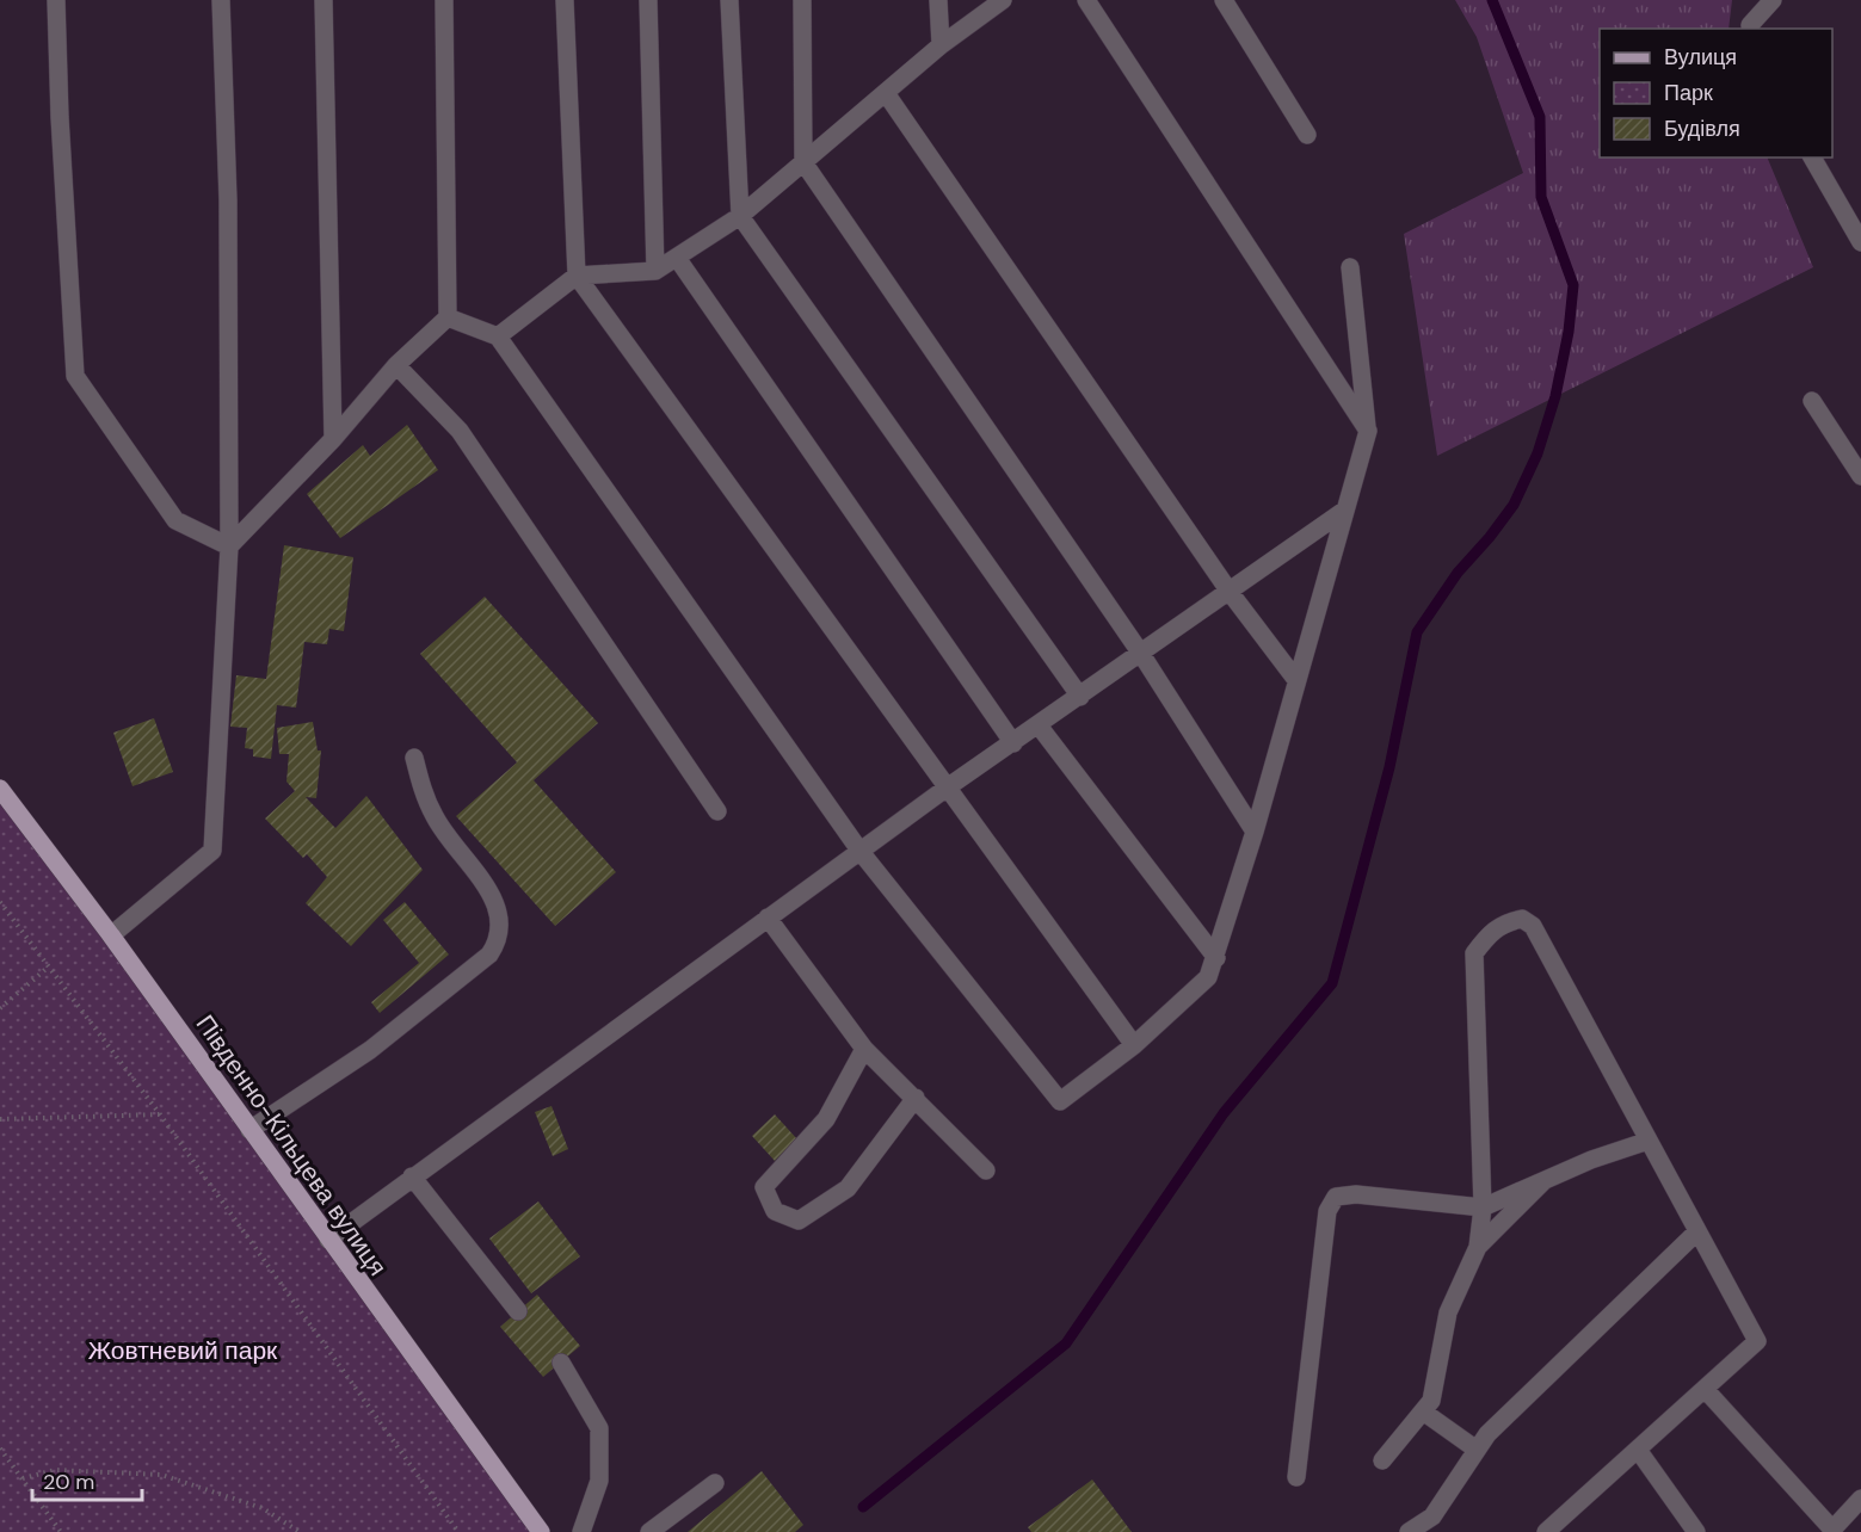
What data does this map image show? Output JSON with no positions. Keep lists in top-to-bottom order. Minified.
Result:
{"streets":{"main road":["Південно-Кільцева вулиця"]},"parks":["Жовтневий парк"],"legend":["Вулиця","Парк","Будівля"],"scale_bar":"20 m"}
